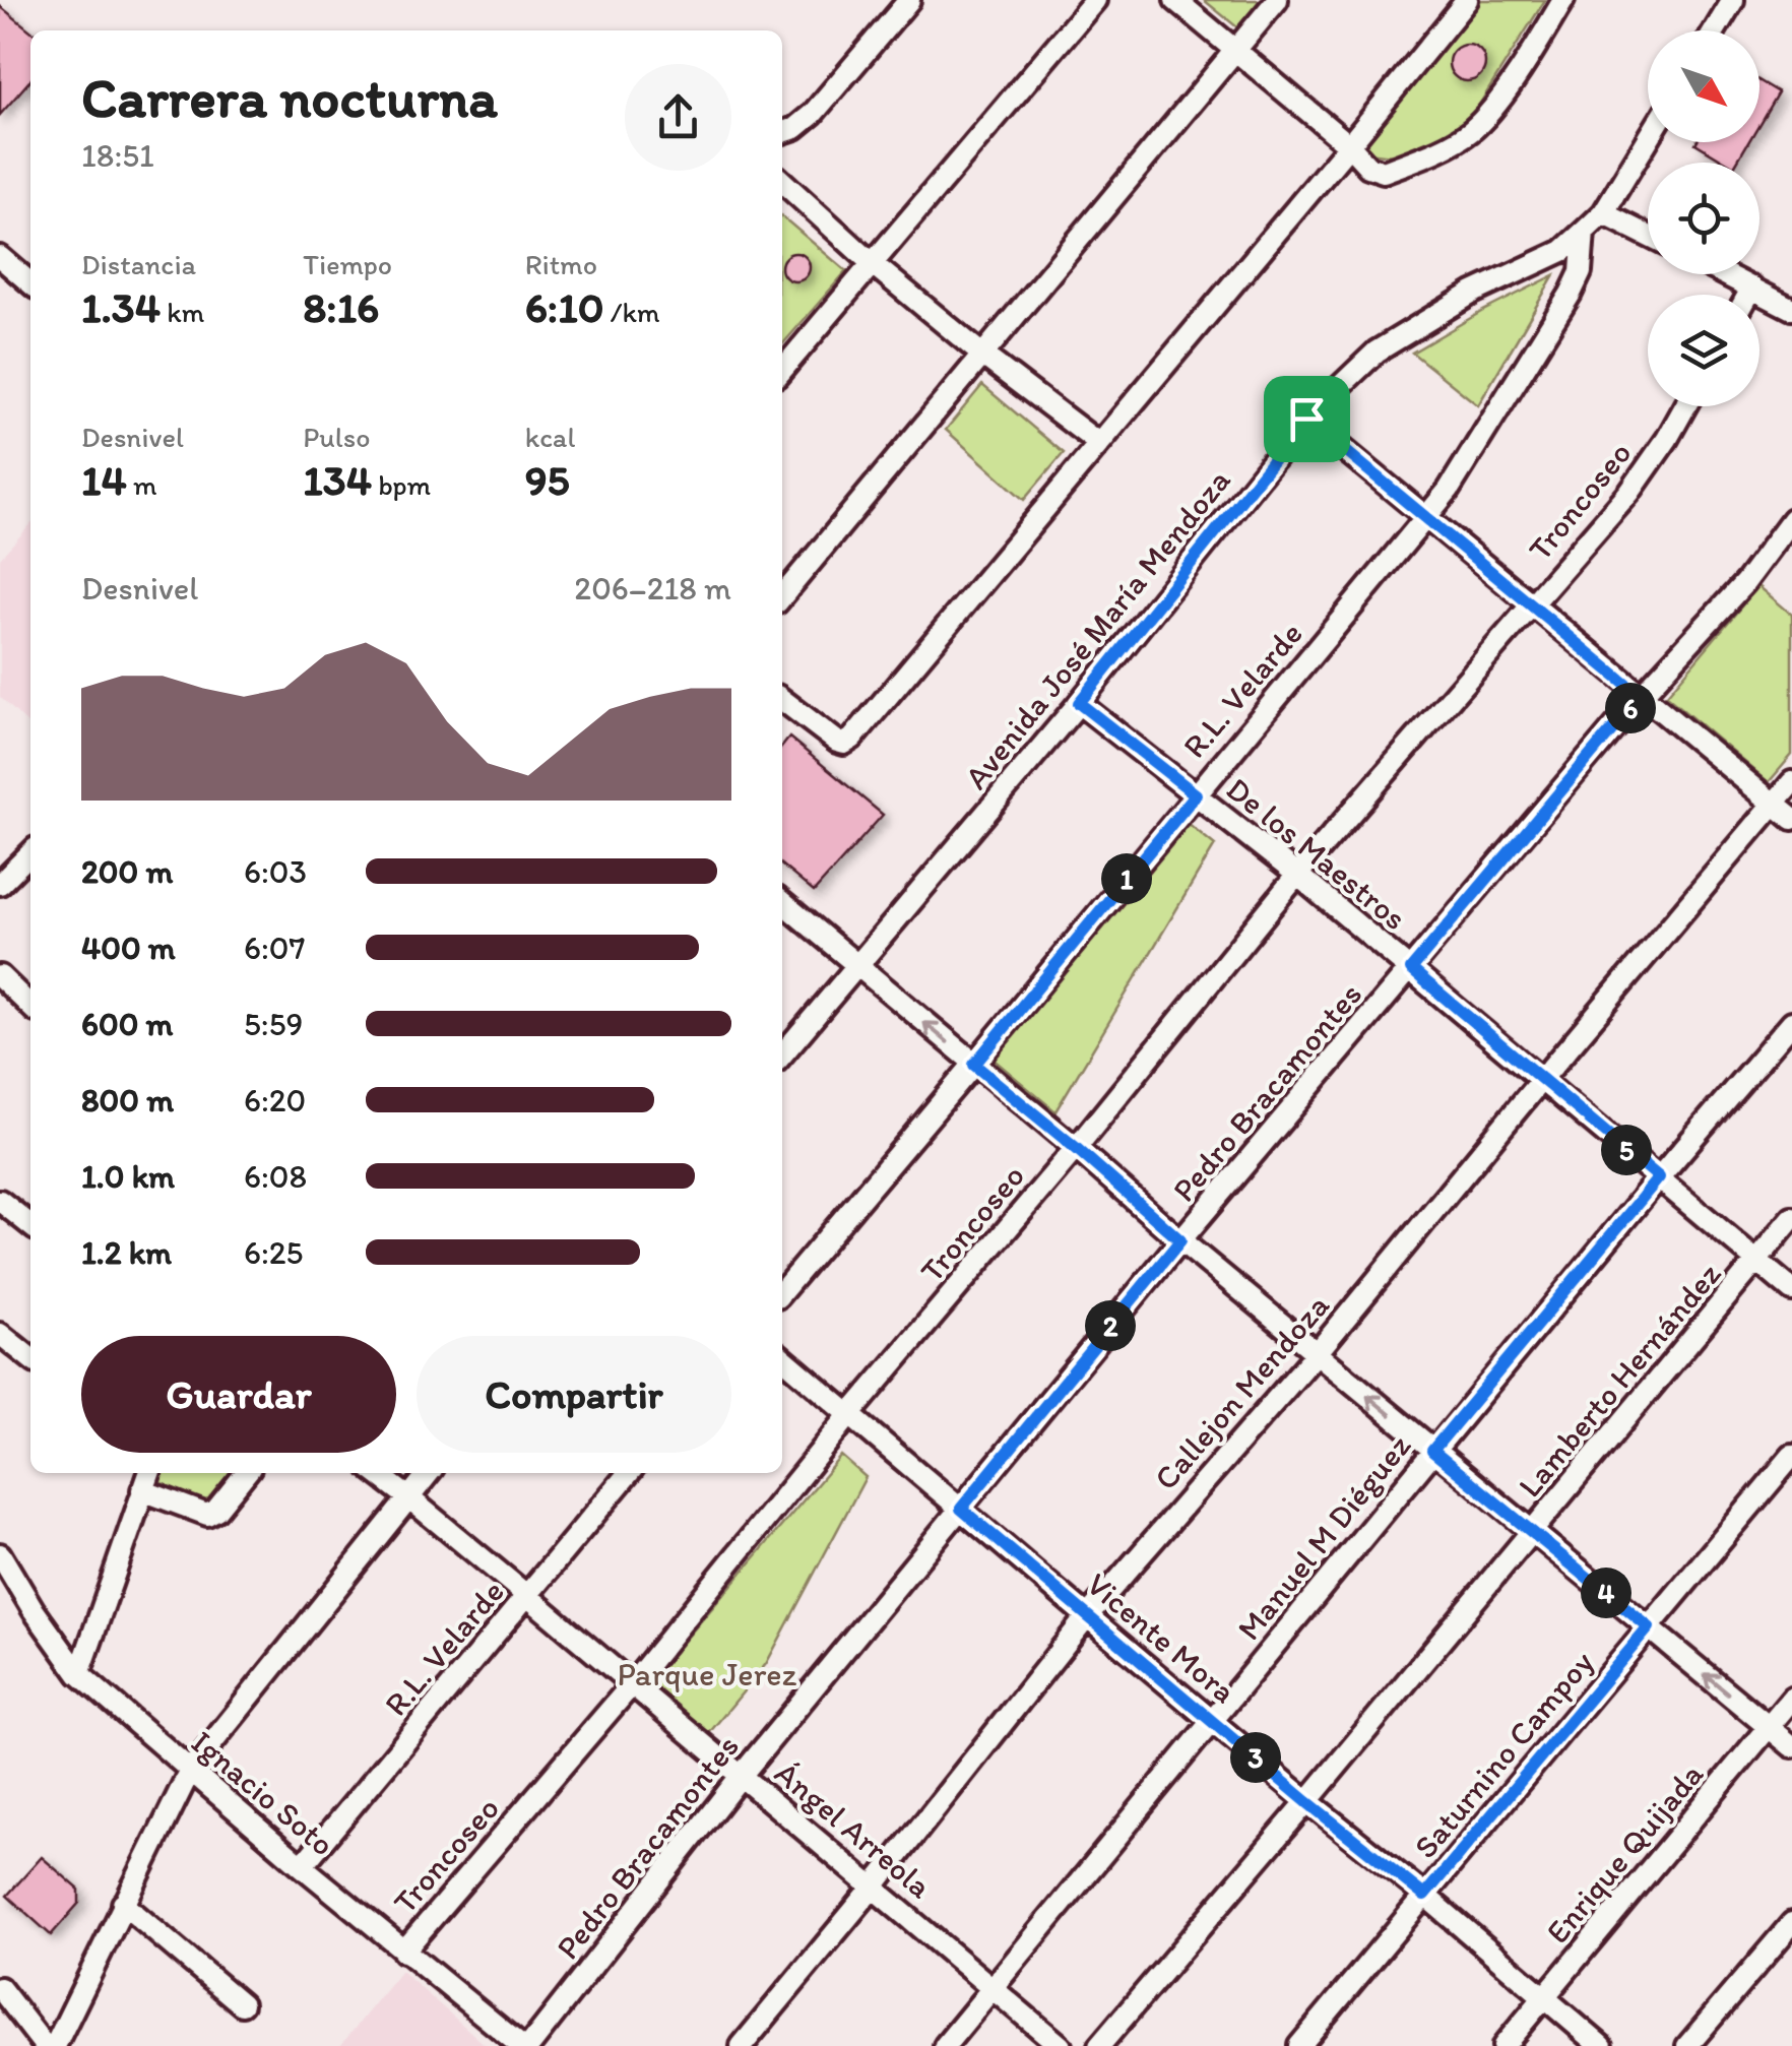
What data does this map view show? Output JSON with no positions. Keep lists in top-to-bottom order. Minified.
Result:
{"streets":{"street":["Troncoseo","Avenida José María Mendoza","R.L. Velarde","De los Maestros","Pedro Bracamontes","Lamberto Hernández","Callejon Mendoza","Manuel M Diéguez","Vicente Mora","Saturnino Campoy","Ignacio Soto","Ángel Arreola","Enrique Quijada"]},"crossings":[["Troncoseo","De los Maestros"],["Troncoseo","Vicente Mora"],["Troncoseo","Ignacio Soto"],["Troncoseo","Ángel Arreola"],["Avenida José María Mendoza","R.L. Velarde"],["Avenida José María Mendoza","De los Maestros"],["R.L. Velarde","De los Maestros"],["R.L. Velarde","Ignacio Soto"],["R.L. Velarde","Ángel Arreola"],["De los Maestros","Pedro Bracamontes"],["De los Maestros","Lamberto Hernández"],["De los Maestros","Callejon Mendoza"],["De los Maestros","Manuel M Diéguez"],["Pedro Bracamontes","Vicente Mora"],["Pedro Bracamontes","Ángel Arreola"],["Lamberto Hernández","Vicente Mora"],["Callejon Mendoza","Vicente Mora"],["Callejon Mendoza","Ángel Arreola"],["Manuel M Diéguez","Vicente Mora"],["Manuel M Diéguez","Ángel Arreola"],["Vicente Mora","Saturnino Campoy"],["Vicente Mora","Enrique Quijada"]],"parks":["Parque Jerez"],"north":"bottom right","page":{"heading":["Carrera nocturna","18:51"],"stats":[["Distancia","1.34 km"],["Tiempo","8:16"],["Ritmo","6:10 /km"],["Desnivel","14 m"],["Pulso","134 bpm"],["kcal","95"]],"chart":["Desnivel","206–218 m"],"pins":["6","1","5","2","4","3"],"list":[{"name":"200 m","note":"6:03"},{"name":"400 m","note":"6:07"},{"name":"600 m","note":"5:59"},{"name":"800 m","note":"6:20"},{"name":"1.0 km","note":"6:08"},{"name":"1.2 km","note":"6:25"}],"buttons":["Guardar","Compartir"]}}
